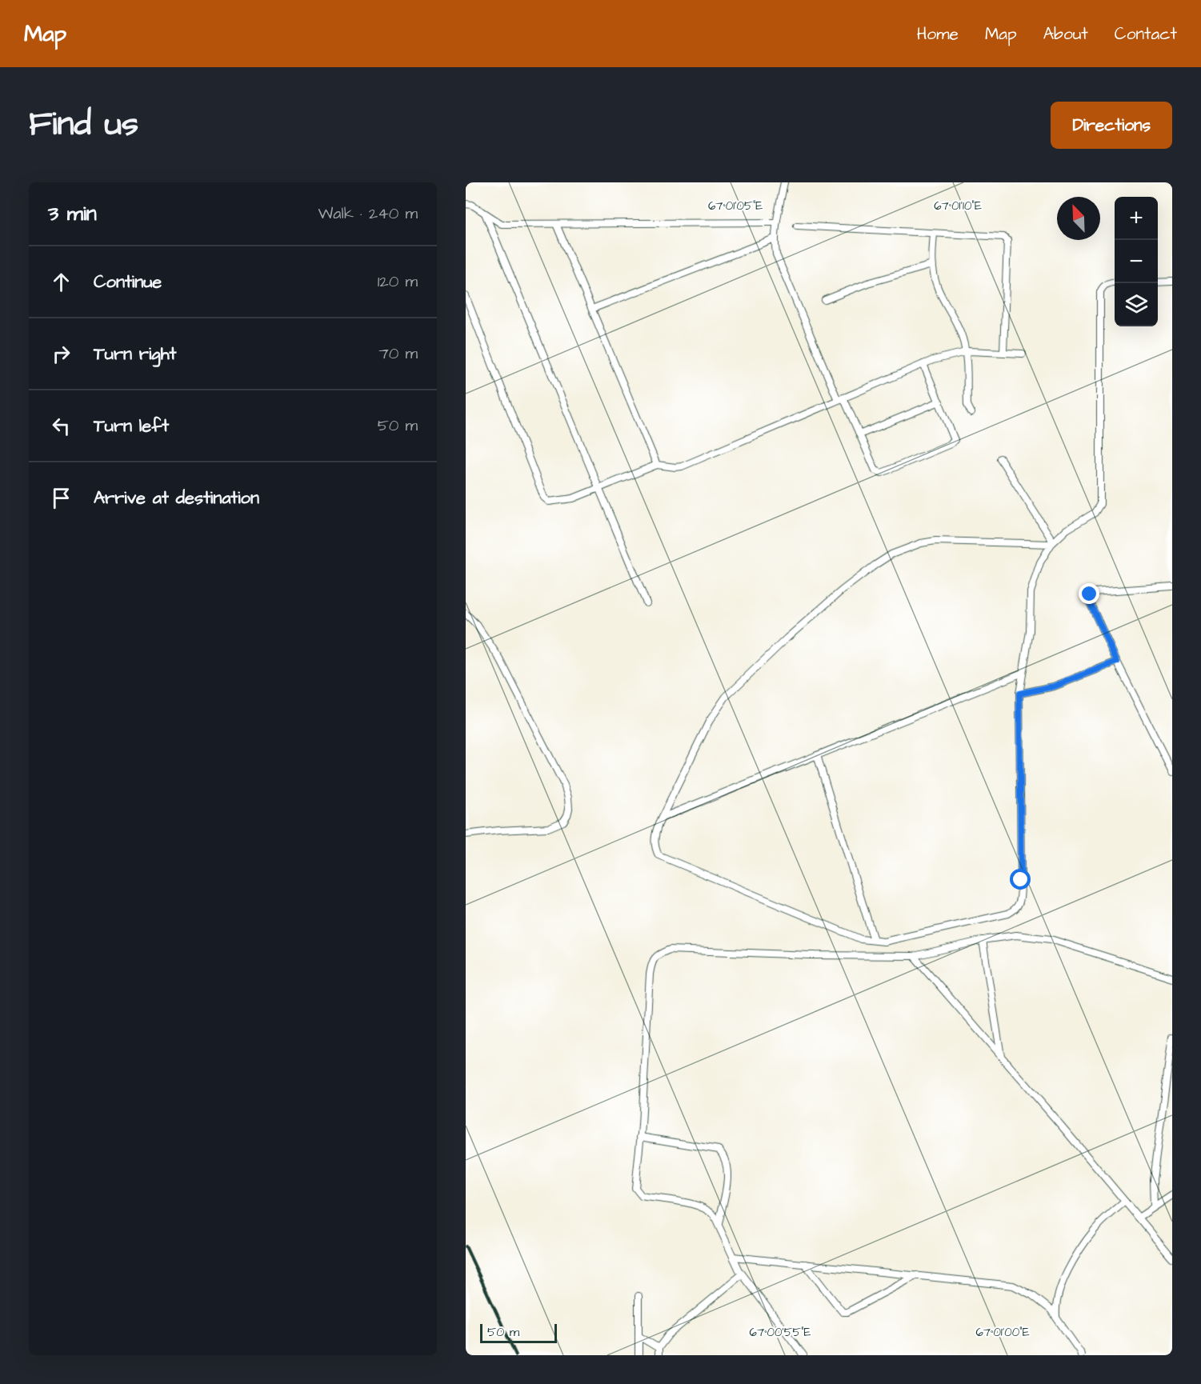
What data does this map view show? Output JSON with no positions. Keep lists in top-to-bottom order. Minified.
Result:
{"scale_bar":"50 m","north":"top left","page":{"header":"Map","nav":["Home","Map","About","Contact"],"title":"Find us","buttons":"Directions","heading":["3 min","Walk · 240 m"],"map_buttons":["+","−"],"list":[["Continue","120 m"],["Turn right","70 m"],["Turn left","50 m"],"Arrive at destination"],"scale":"50 m"},"coordinates":["67°01'05\"E","67°01'10\"E","67°00'55\"E","67°01'00\"E"]}
